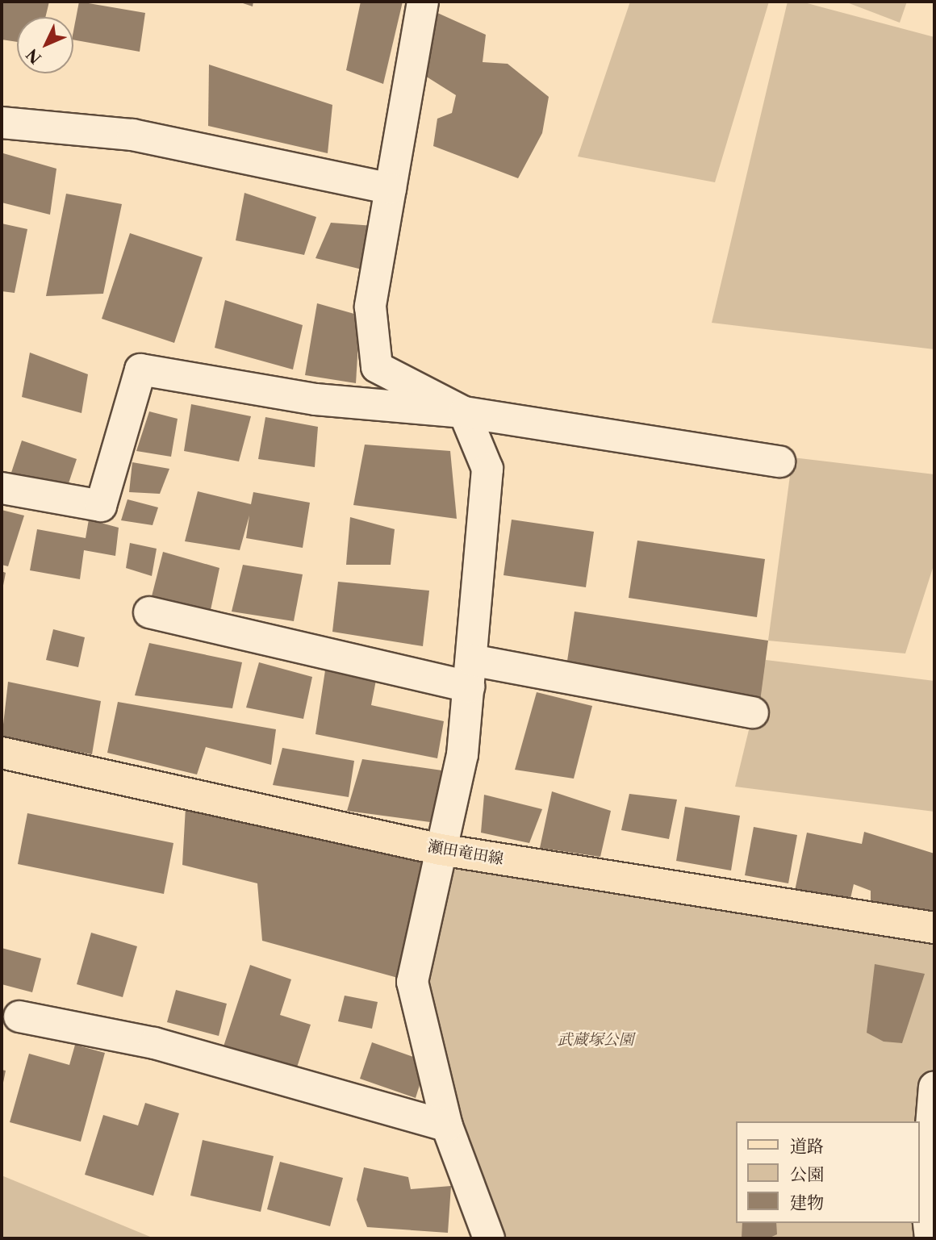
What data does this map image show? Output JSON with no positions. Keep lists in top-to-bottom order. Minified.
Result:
{"streets":{"main road":["瀬田竜田線"]},"parks":["武蔵塚公園"],"legend":["道路","公園","建物"],"north":"bottom left"}
